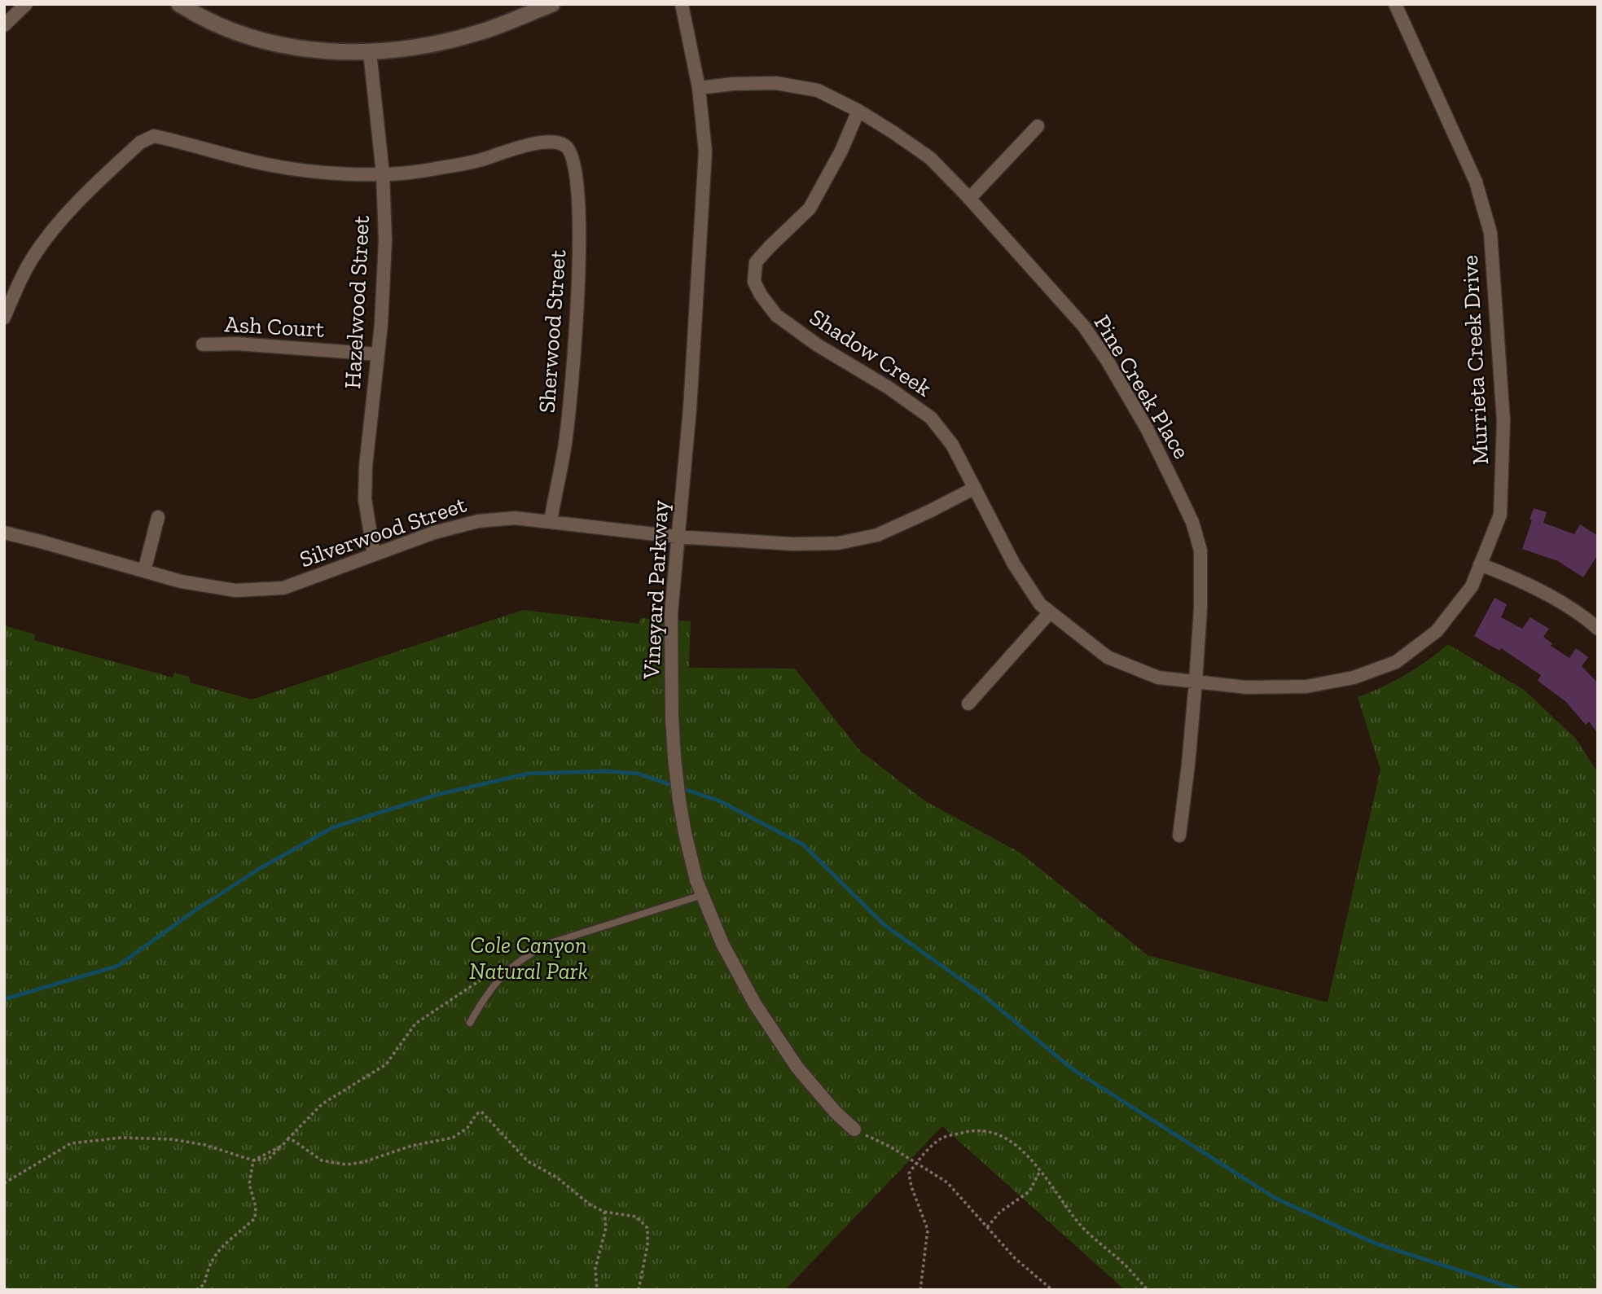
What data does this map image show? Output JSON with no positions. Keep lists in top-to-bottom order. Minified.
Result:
{"streets":{"street":["Hazelwood Street","Ash Court","Sherwood Street","Shadow Creek","Murrieta Creek Drive","Pine Creek Place","Silverwood Street","Vineyard Parkway"]},"crossings":[["Hazelwood Street","Ash Court"],["Hazelwood Street","Sherwood Street"],["Hazelwood Street","Silverwood Street"],["Sherwood Street","Silverwood Street"],["Shadow Creek","Murrieta Creek Drive"],["Shadow Creek","Pine Creek Place"],["Shadow Creek","Silverwood Street"],["Murrieta Creek Drive","Pine Creek Place"],["Pine Creek Place","Vineyard Parkway"],["Silverwood Street","Vineyard Parkway"]],"parks":["Cole Canyon Natural Park"]}
